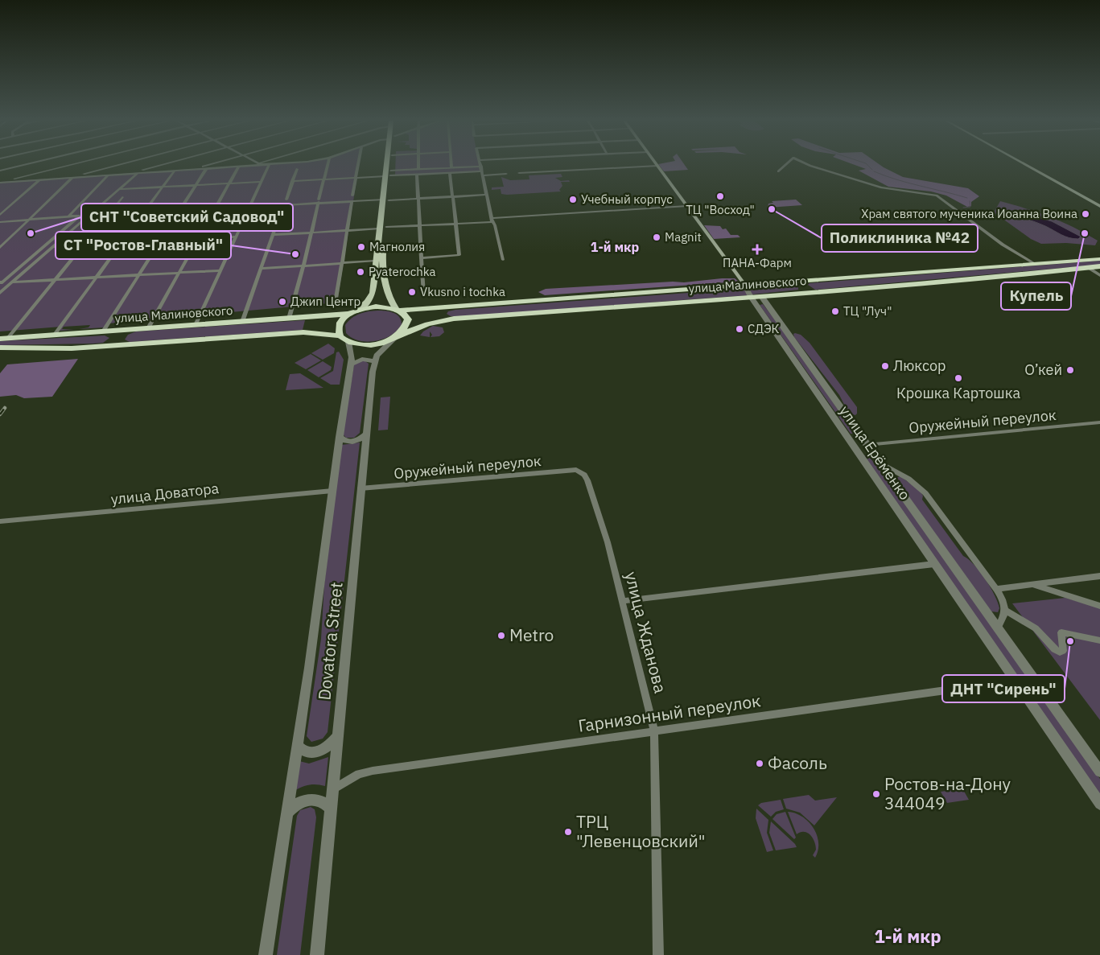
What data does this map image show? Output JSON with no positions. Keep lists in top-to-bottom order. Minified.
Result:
{"streets":{"highway":["улица Малиновского"],"main road":["улица Ерёменко"],"street":["Оружейный переулок","улица Доватора","улица Жданова","Dovatora Street","Гарнизонный переулок"]},"crossings":[["улица Малиновского","улица Ерёменко"],["улица Малиновского","Dovatora Street"],["Оружейный переулок","улица Ерёменко"],["Оружейный переулок","улица Жданова"],["Оружейный переулок","Dovatora Street"],["улица Ерёменко","Гарнизонный переулок"],["улица Доватора","Dovatora Street"],["улица Жданова","Гарнизонный переулок"],["Dovatora Street","Гарнизонный переулок"]],"districts":["1-й мкр","1-й мкр"],"places":{"other":["ТЦ \"Восход\"","Учебный корпус","Поликлиника №42","Храм святого мученика Иоанна Воина","СНТ \"Советский Садовод\"","Купель","Magnit","Магнолия","СТ \"Ростов-Главный\"","Pyaterochka","Vkusno i tochka","Джип Центр","ТЦ \"Луч\"","СДЭК","Люксор","О’кей","Крошка Картошка","Metro","ДНТ \"Сирень\"","Фасоль","Ростов-на-Дону 344049","ТРЦ \"Левенцовский\""],"health":["ПАНА-Фарм"]}}
